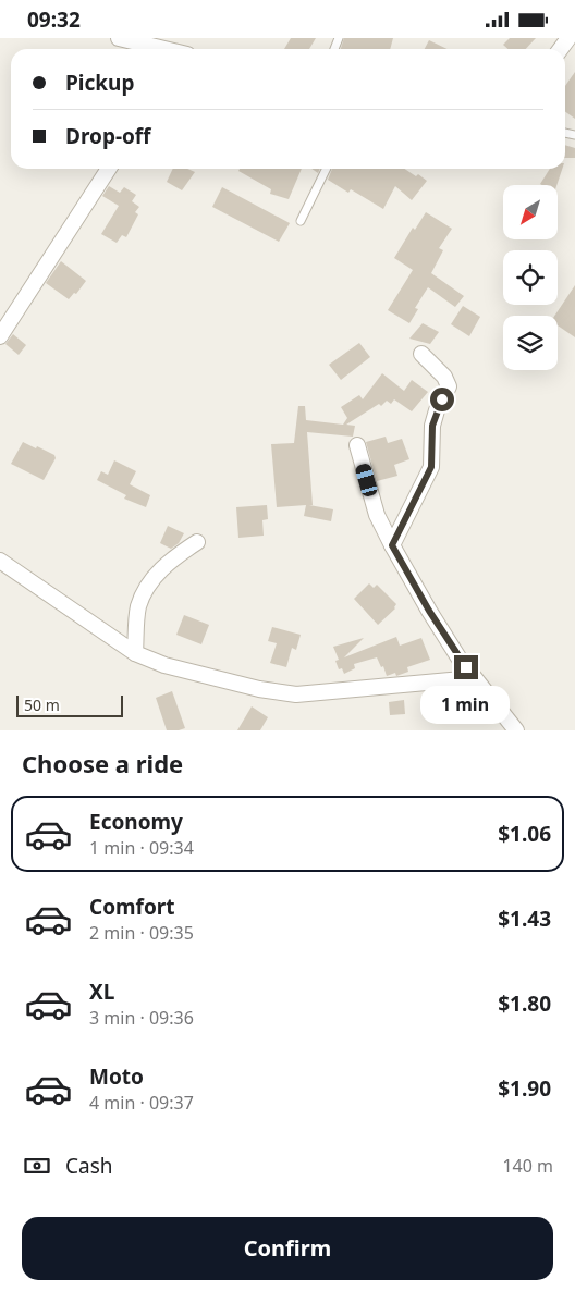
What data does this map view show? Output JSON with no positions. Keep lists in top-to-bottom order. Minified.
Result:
{"scale_bar":"50 m","north":"bottom left","page":{"status":"09:32","banner":["Pickup","Drop-off"],"bubble":"1 min","scale":"50 m","heading":"Choose a ride","list":[{"name":"Economy","note":"1 min · 09:34","value":"$1.06"},{"name":"Comfort","note":"2 min · 09:35","value":"$1.43"},{"name":"XL","note":"3 min · 09:36","value":"$1.80"},{"name":"Moto","note":"4 min · 09:37","value":"$1.90"}],"pay":["Cash","140 m"],"buttons":"Confirm"}}
